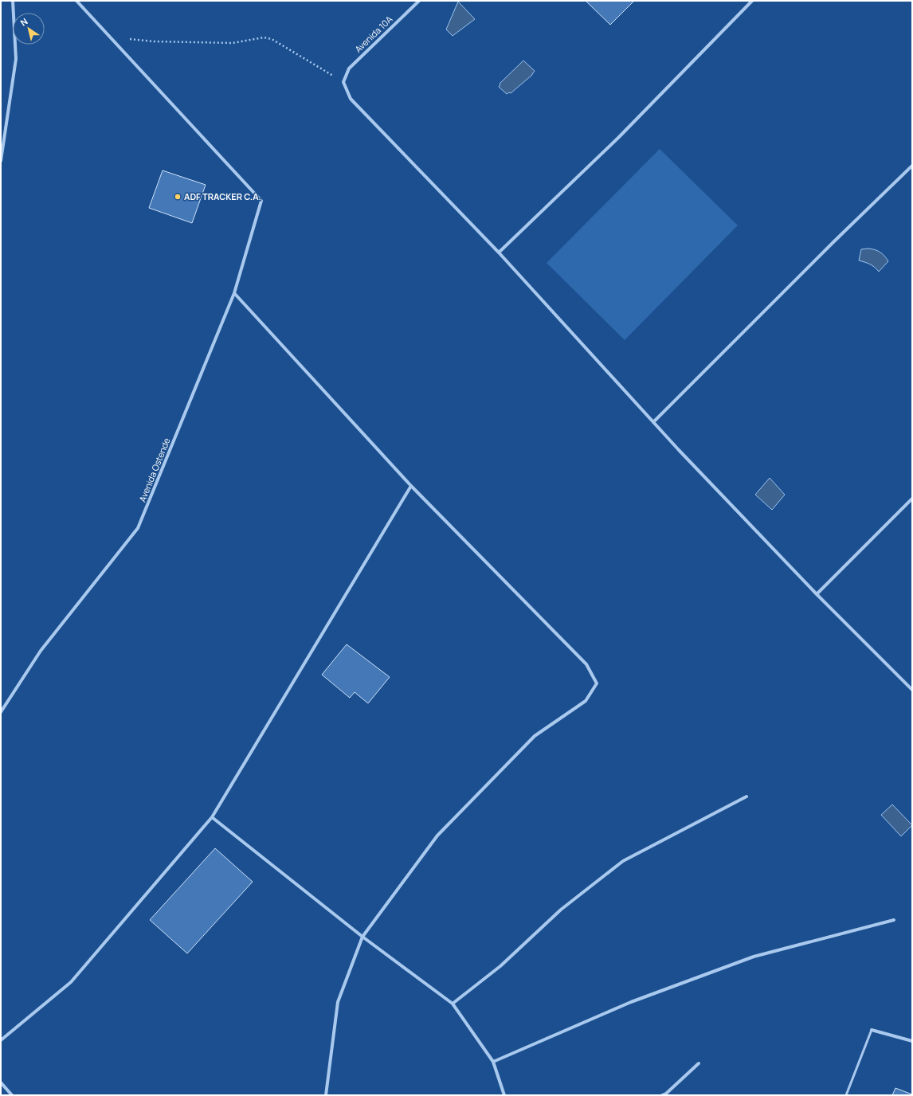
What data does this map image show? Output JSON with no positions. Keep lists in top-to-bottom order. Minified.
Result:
{"streets":{"street":["Avenida 10A","Avenida Ostende"]},"places":["ADF TRACKER C.A."],"north":"top left"}
